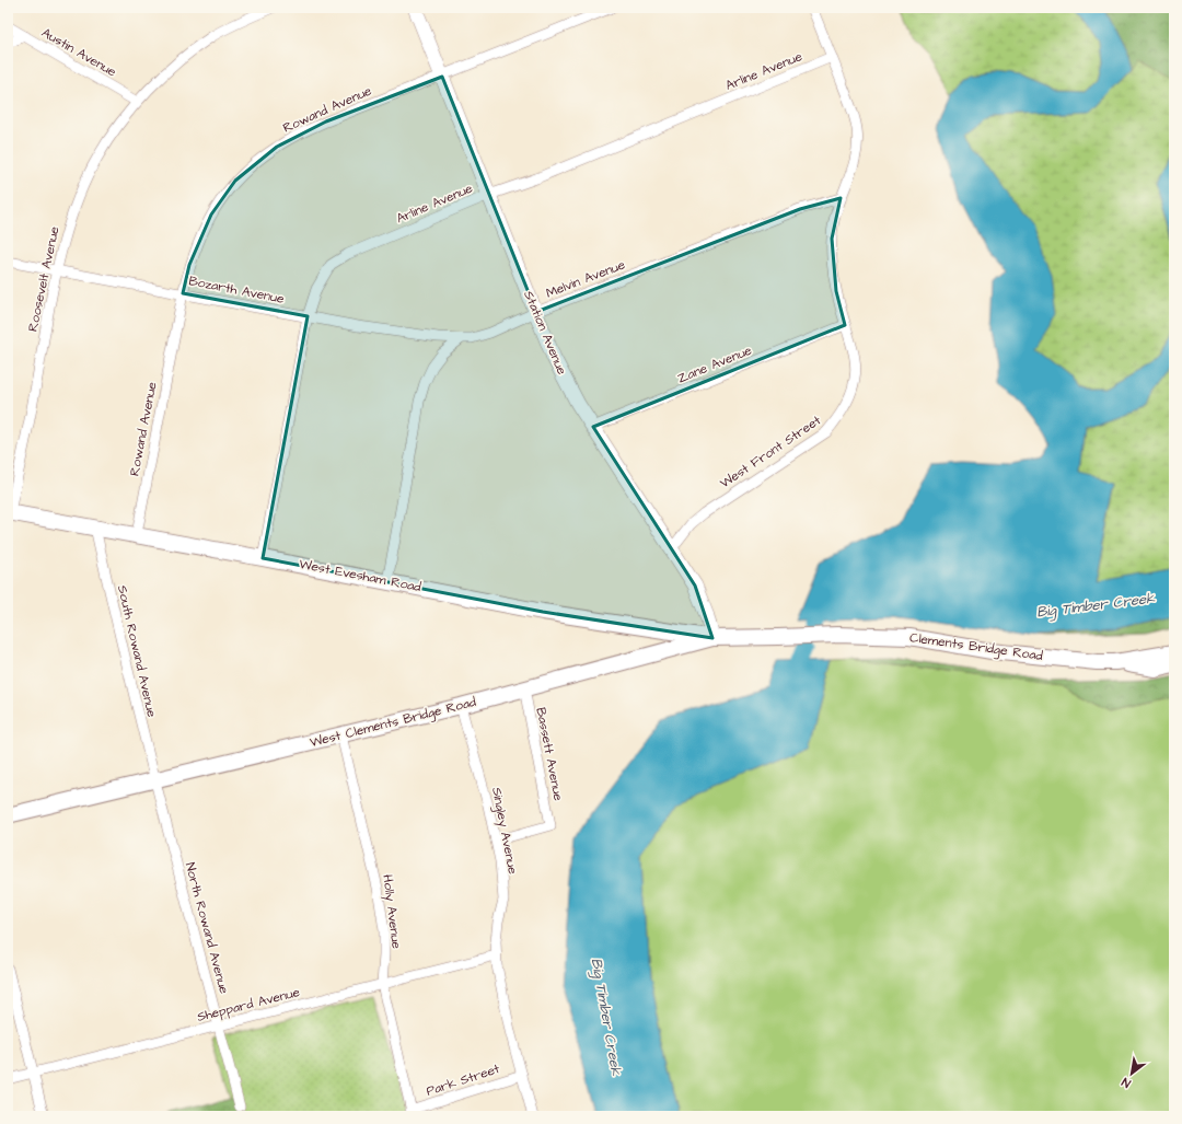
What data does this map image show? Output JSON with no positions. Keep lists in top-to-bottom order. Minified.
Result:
{"streets":{"main road":["West Evesham Road","Clements Bridge Road","West Clements Bridge Road"],"street":["Austin Avenue","Arline Avenue","Rowand Avenue","Roosevelt Avenue","Melvin Avenue","Bozarth Avenue","Station Avenue","Zane Avenue","West Front Street","South Rowand Avenue","Bassett Avenue","Singley Avenue","Holly Avenue","North Rowand Avenue","Sheppard Avenue","Park Street"]},"crossings":[["Austin Avenue","Roosevelt Avenue"],["Arline Avenue","Bozarth Avenue"],["Arline Avenue","Station Avenue"],["Arline Avenue","West Front Street"],["Arline Avenue","West Evesham Road"],["Rowand Avenue","Bozarth Avenue"],["Rowand Avenue","Station Avenue"],["Rowand Avenue","West Evesham Road"],["Roosevelt Avenue","Bozarth Avenue"],["Roosevelt Avenue","West Evesham Road"],["Melvin Avenue","Bozarth Avenue"],["Melvin Avenue","Station Avenue"],["Melvin Avenue","West Front Street"],["Melvin Avenue","West Evesham Road"],["Station Avenue","Zane Avenue"],["Station Avenue","West Front Street"],["Station Avenue","West Evesham Road"],["Station Avenue","West Clements Bridge Road"],["Zane Avenue","West Front Street"],["West Evesham Road","South Rowand Avenue"],["West Evesham Road","West Clements Bridge Road"],["Clements Bridge Road","West Clements Bridge Road"],["South Rowand Avenue","West Clements Bridge Road"],["South Rowand Avenue","North Rowand Avenue"],["West Clements Bridge Road","Bassett Avenue"],["West Clements Bridge Road","Singley Avenue"],["West Clements Bridge Road","Holly Avenue"],["West Clements Bridge Road","North Rowand Avenue"],["Bassett Avenue","Singley Avenue"],["Singley Avenue","Sheppard Avenue"],["Singley Avenue","Park Street"],["Holly Avenue","Sheppard Avenue"],["Holly Avenue","Park Street"],["North Rowand Avenue","Sheppard Avenue"]],"water":["Big Timber Creek"],"north":"bottom left"}
